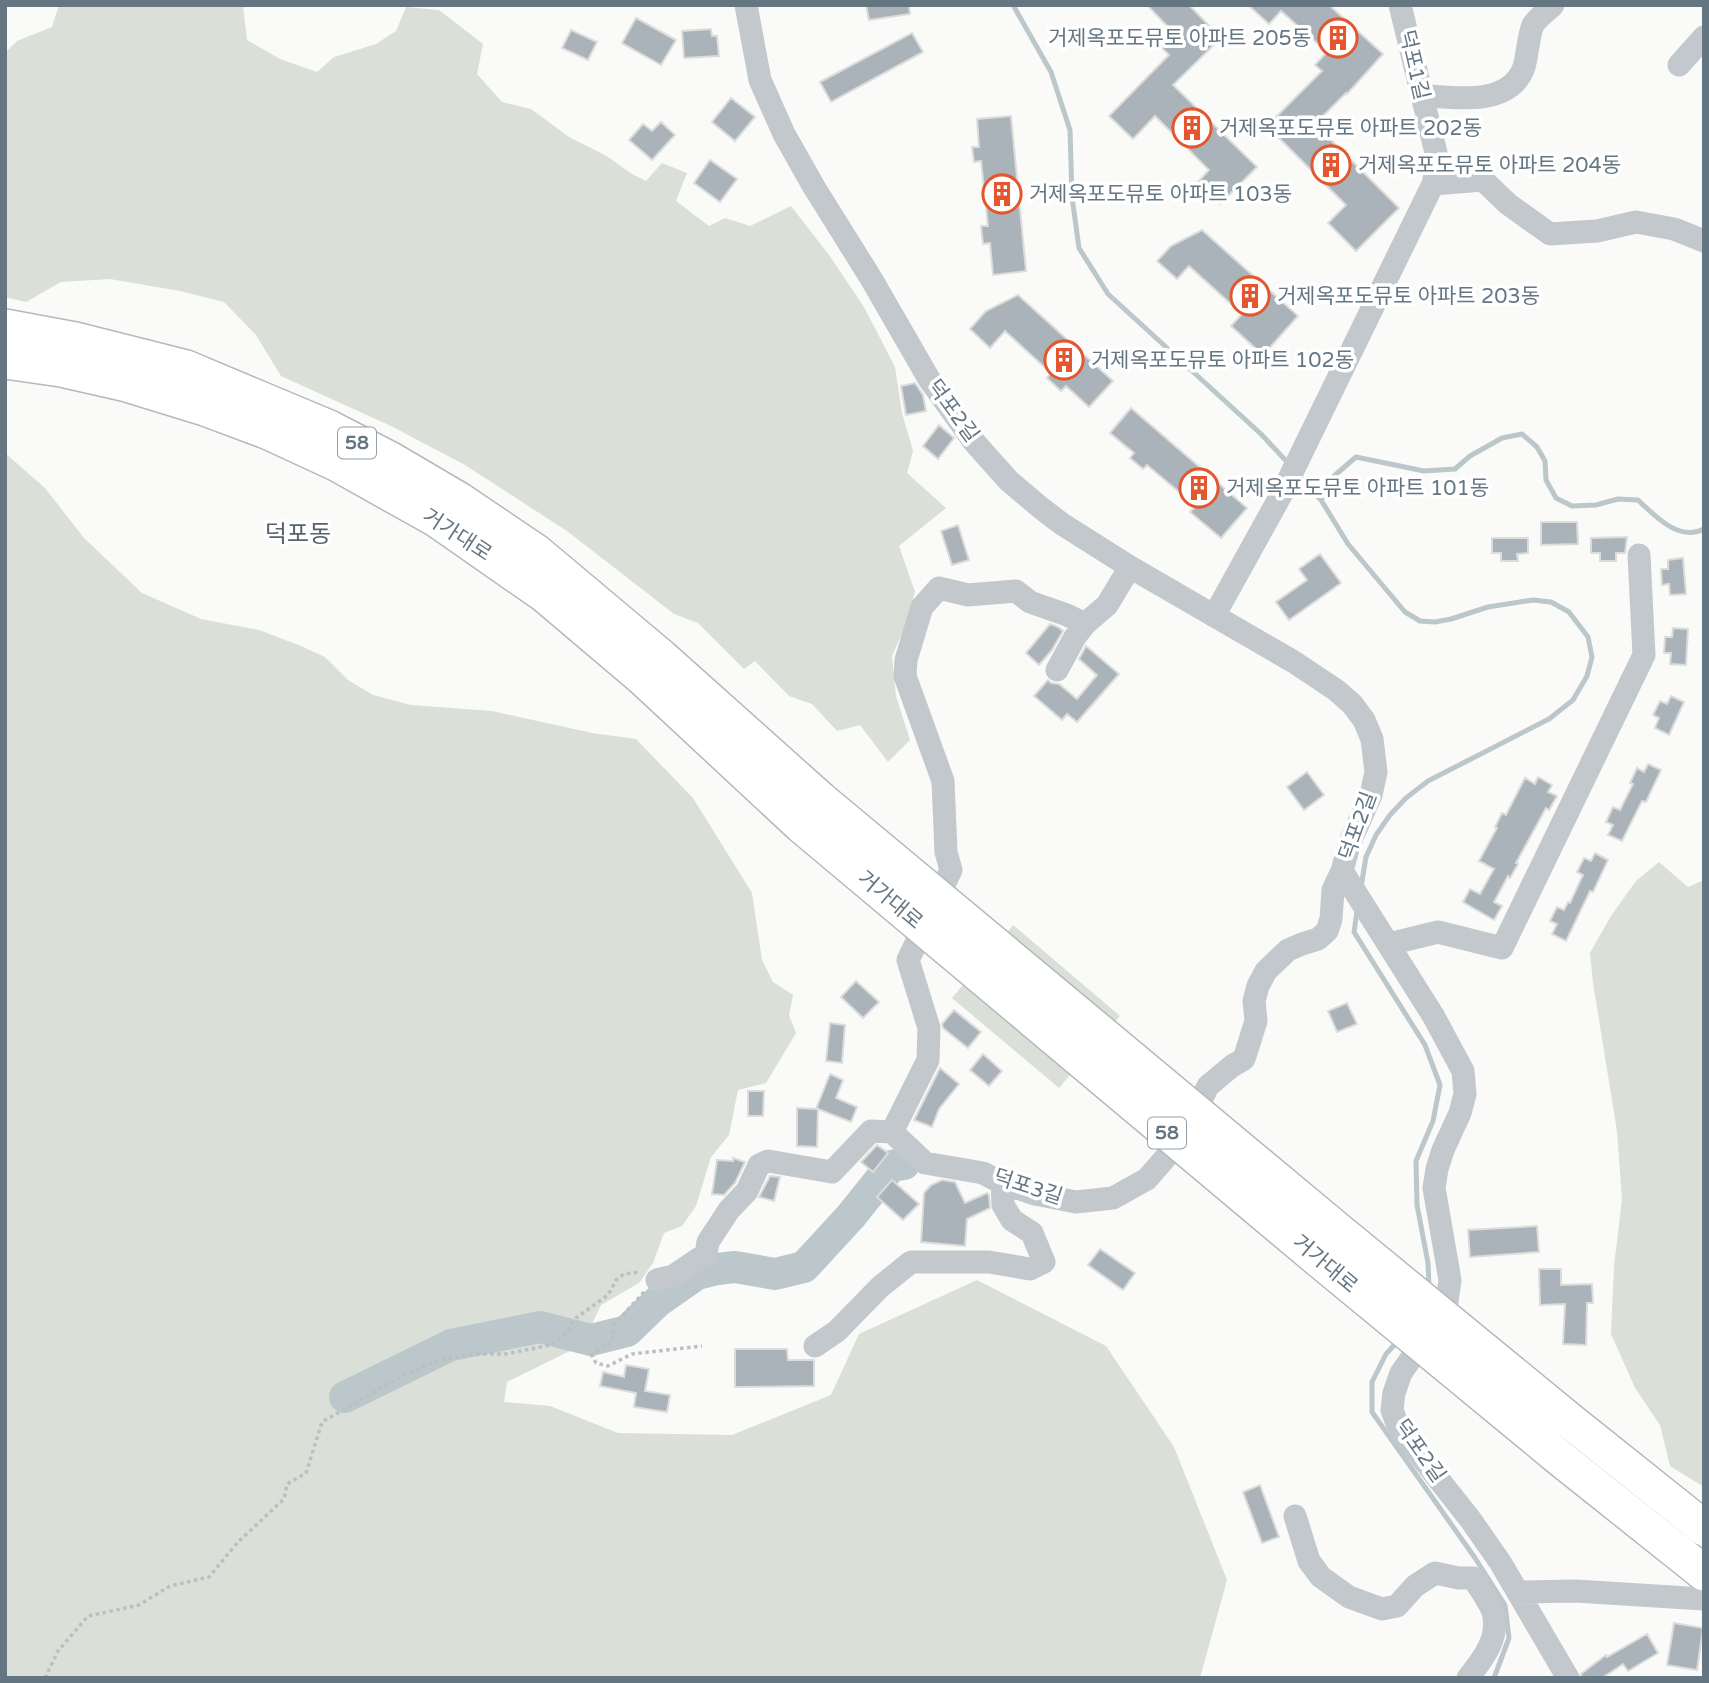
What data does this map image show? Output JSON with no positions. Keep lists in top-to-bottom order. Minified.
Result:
{"streets":{"highway":["58","거가대로"],"street":["덕포1길","덕포2길","덕포3길"]},"crossings":[["덕포1길","덕포2길"],["덕포2길","덕포3길"]],"districts":["덕포동"],"places":{"building":["거제옥포도뮤토 아파트 205동","거제옥포도뮤토 아파트 202동","거제옥포도뮤토 아파트 204동","거제옥포도뮤토 아파트 103동","거제옥포도뮤토 아파트 203동","거제옥포도뮤토 아파트 102동","거제옥포도뮤토 아파트 101동"]}}
